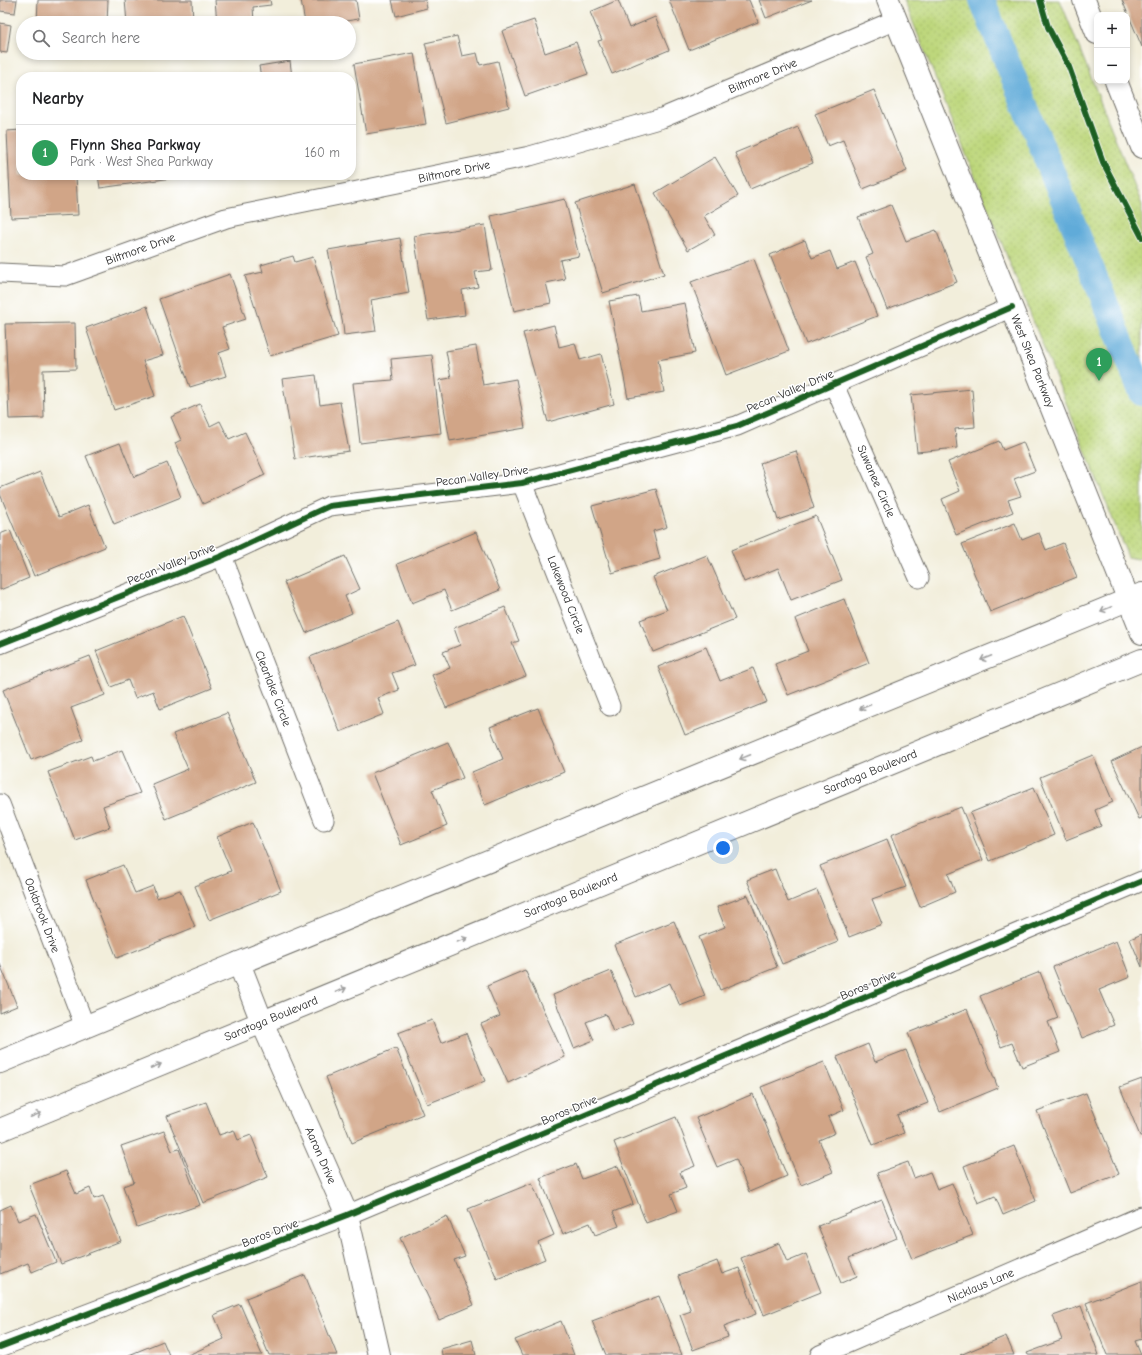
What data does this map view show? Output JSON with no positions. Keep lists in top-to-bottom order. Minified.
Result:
{"streets":{"main road":["West Shea Parkway","Saratoga Boulevard","Aaron Drive"],"street":["Biltmore Drive","Pecan Valley Drive","Suwanee Circle","Lakewood Circle","Clearlake Circle","Oakbrook Drive","Boros Drive","Nicklaus Lane"]},"crossings":[["Biltmore Drive","West Shea Parkway"],["West Shea Parkway","Pecan Valley Drive"],["Pecan Valley Drive","Suwanee Circle"],["Pecan Valley Drive","Lakewood Circle"],["Pecan Valley Drive","Clearlake Circle"],["Saratoga Boulevard","Aaron Drive"],["Boros Drive","Aaron Drive"]],"page":{"map_buttons":["+","−"],"search":"Search here","heading":"Nearby","list":[{"mark":"1","name":"Flynn Shea Parkway","note":"Park · West Shea Parkway","value":"160 m"}],"pins":"1"}}
